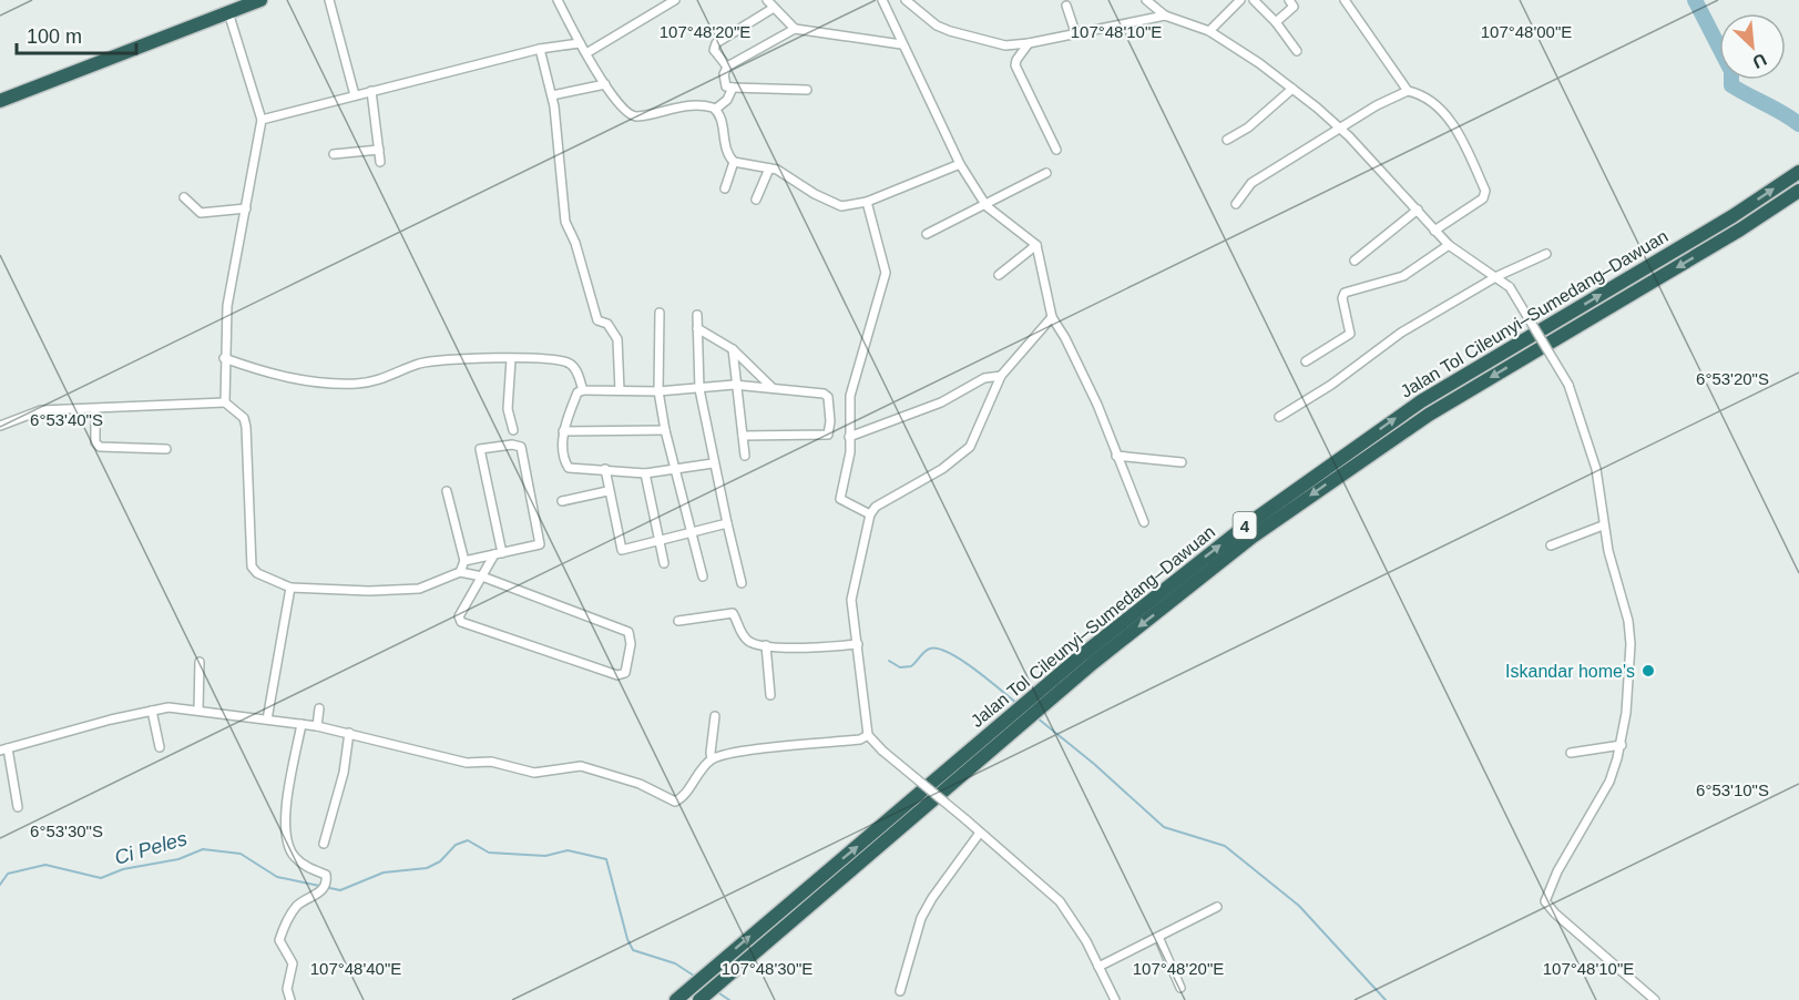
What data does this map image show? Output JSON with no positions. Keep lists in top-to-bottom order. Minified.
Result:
{"streets":{"highway":["Jalan Tol Cileunyi–Sumedang–Dawuan","4"]},"water":["Ci Peles"],"places":["Iskandar home's"],"scale_bar":"100 m","north":"bottom right","coordinates":["107°48'00\"E","107°48'20\"E","107°48'10\"E","6°53'20\"S","6°53'40\"S","6°53'10\"S","6°53'30\"S","107°48'40\"E","107°48'30\"E"]}
